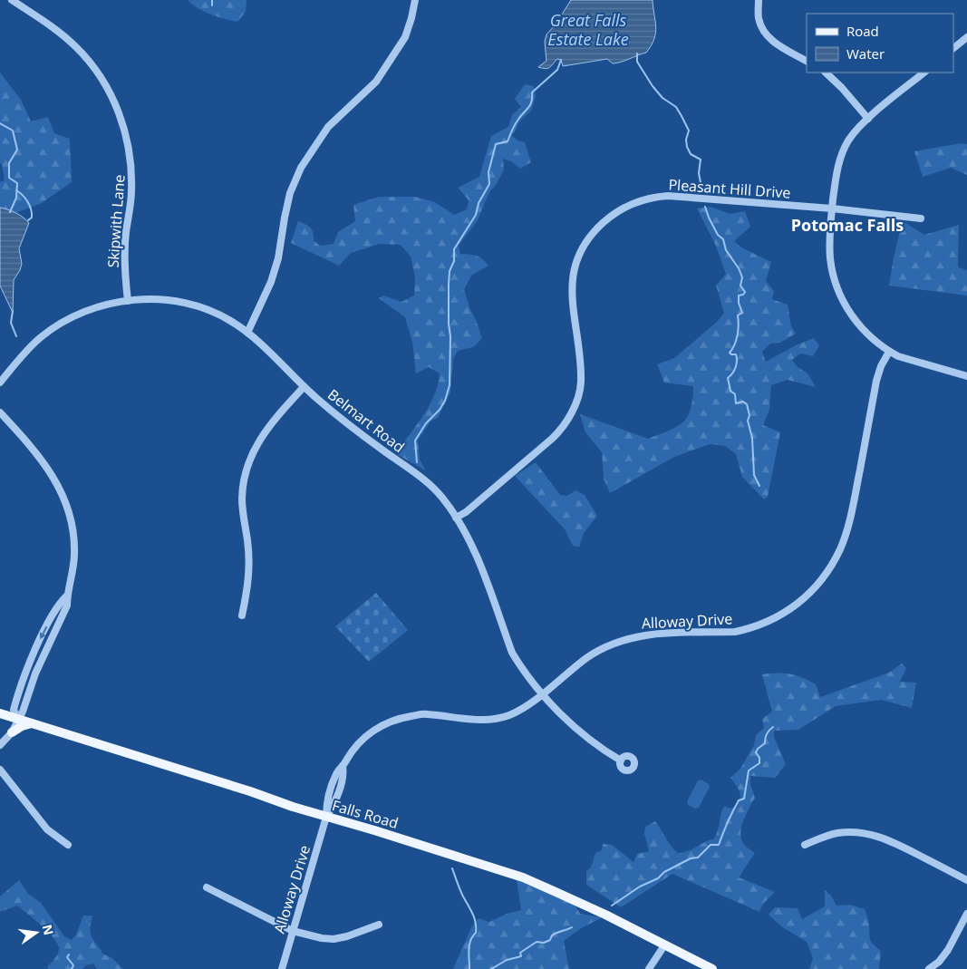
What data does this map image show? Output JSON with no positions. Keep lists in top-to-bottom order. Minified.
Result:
{"streets":{"main road":["Falls Road"],"street":["Pleasant Hill Drive","Skipwith Lane","Belmart Road","Alloway Drive"]},"crossings":[["Pleasant Hill Drive","Belmart Road"],["Skipwith Lane","Belmart Road"],["Belmart Road","Alloway Drive"],["Alloway Drive","Falls Road"]],"districts":["Potomac Falls"],"water":["Great Falls Estate Lake"],"legend":["Road","Water"],"north":"right"}
